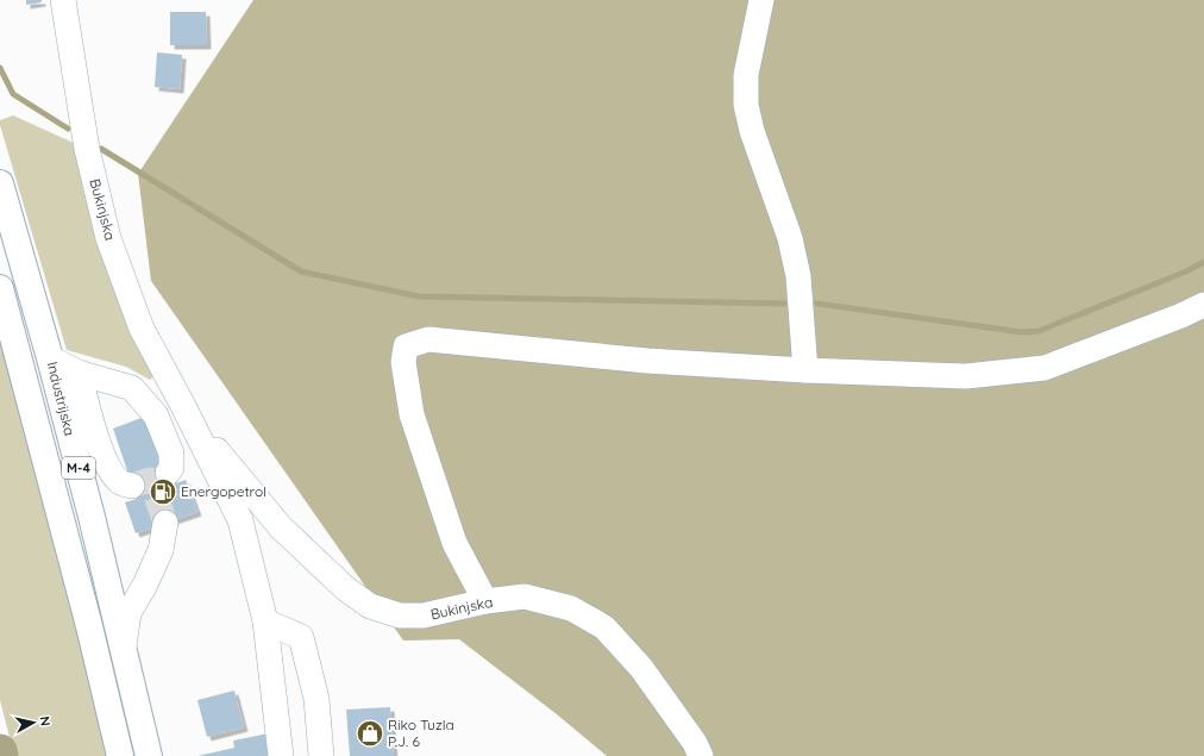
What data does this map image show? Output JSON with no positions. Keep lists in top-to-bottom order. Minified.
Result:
{"streets":{"main road":["Industrijska","M-4"],"street":["Bukinjska"]},"places":{"fuel station":["Energopetrol"],"shop":["Riko Tuzla P.J. 6"]},"north":"right"}
